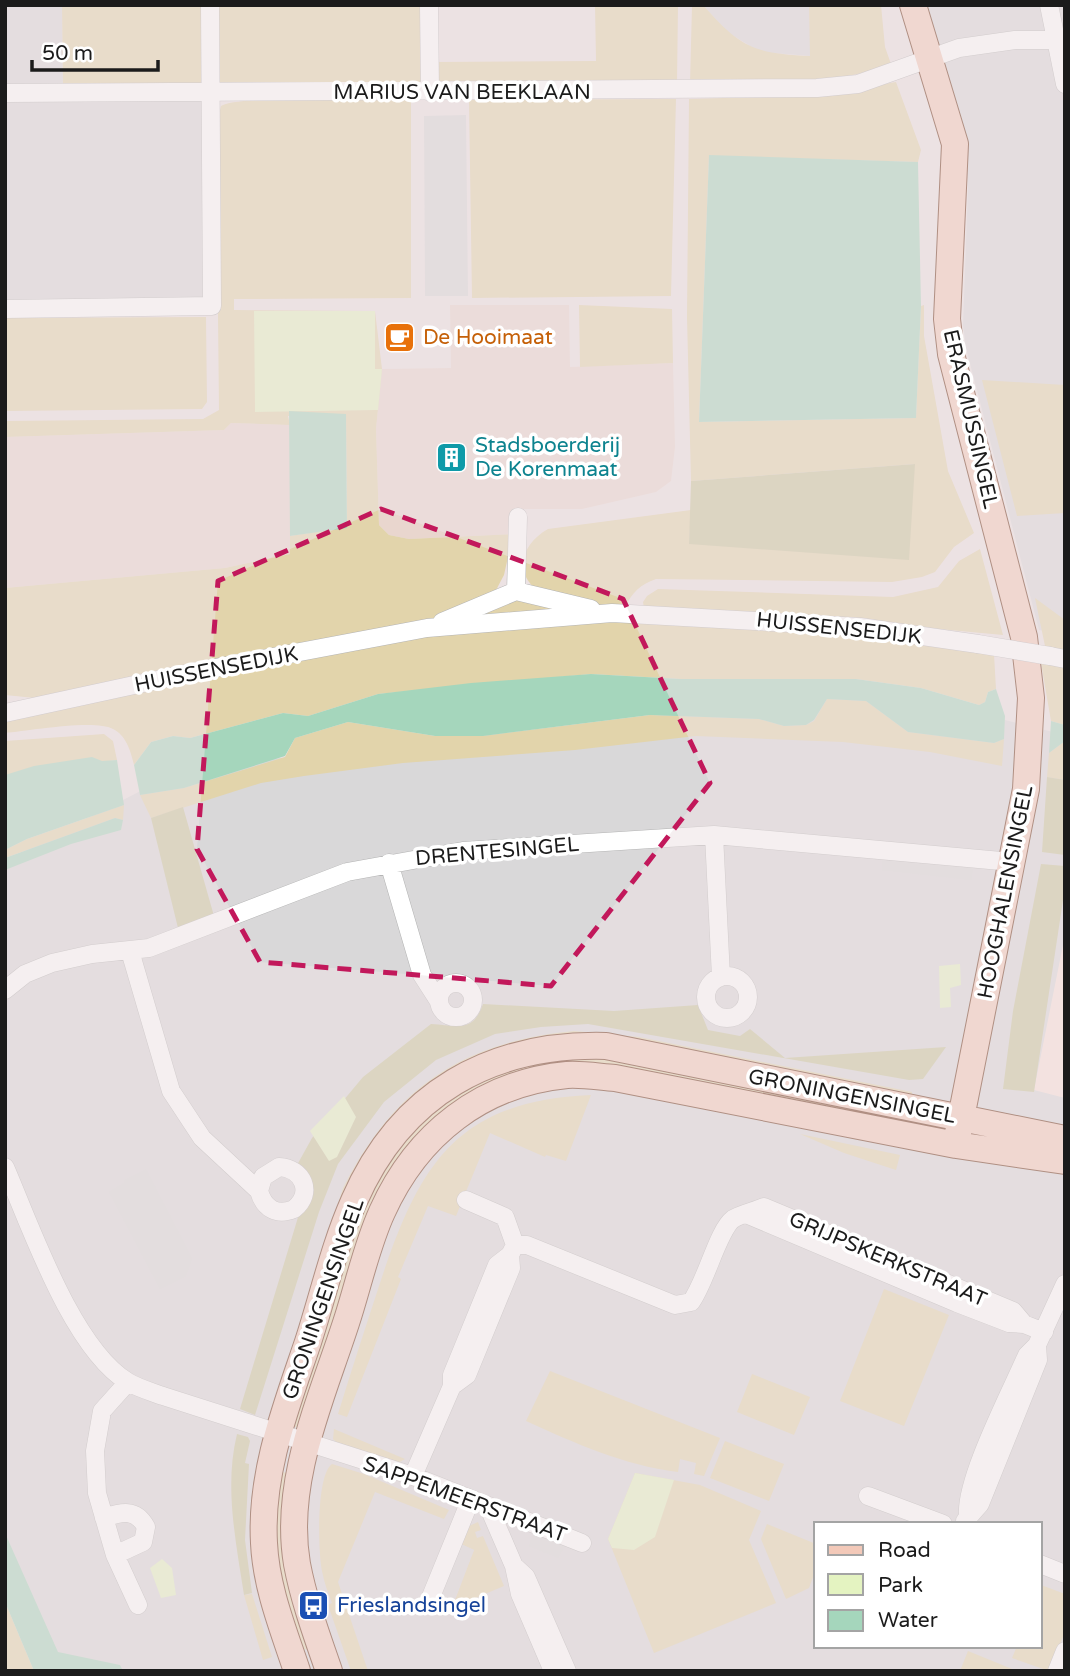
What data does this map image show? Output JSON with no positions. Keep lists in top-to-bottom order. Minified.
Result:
{"streets":{"street":["MARIUS VAN BEEKLAAN","ERASMUSSINGEL","HUISSENSEDIJK","DRENTESINGEL","HOOGHALENSINGEL","GRONINGENSINGEL","GRIJPSKERKSTRAAT","SAPPEMEERSTRAAT"]},"crossings":[["MARIUS VAN BEEKLAAN","ERASMUSSINGEL"],["ERASMUSSINGEL","HOOGHALENSINGEL"],["DRENTESINGEL","HOOGHALENSINGEL"],["HOOGHALENSINGEL","GRONINGENSINGEL"],["GRONINGENSINGEL","SAPPEMEERSTRAAT"]],"places":{"cafe":["De Hooimaat"],"building":["Stadsboerderij De Korenmaat"],"bus stop":["Frieslandsingel"]},"legend":["Road","Park","Water"],"scale_bar":"50 m"}
